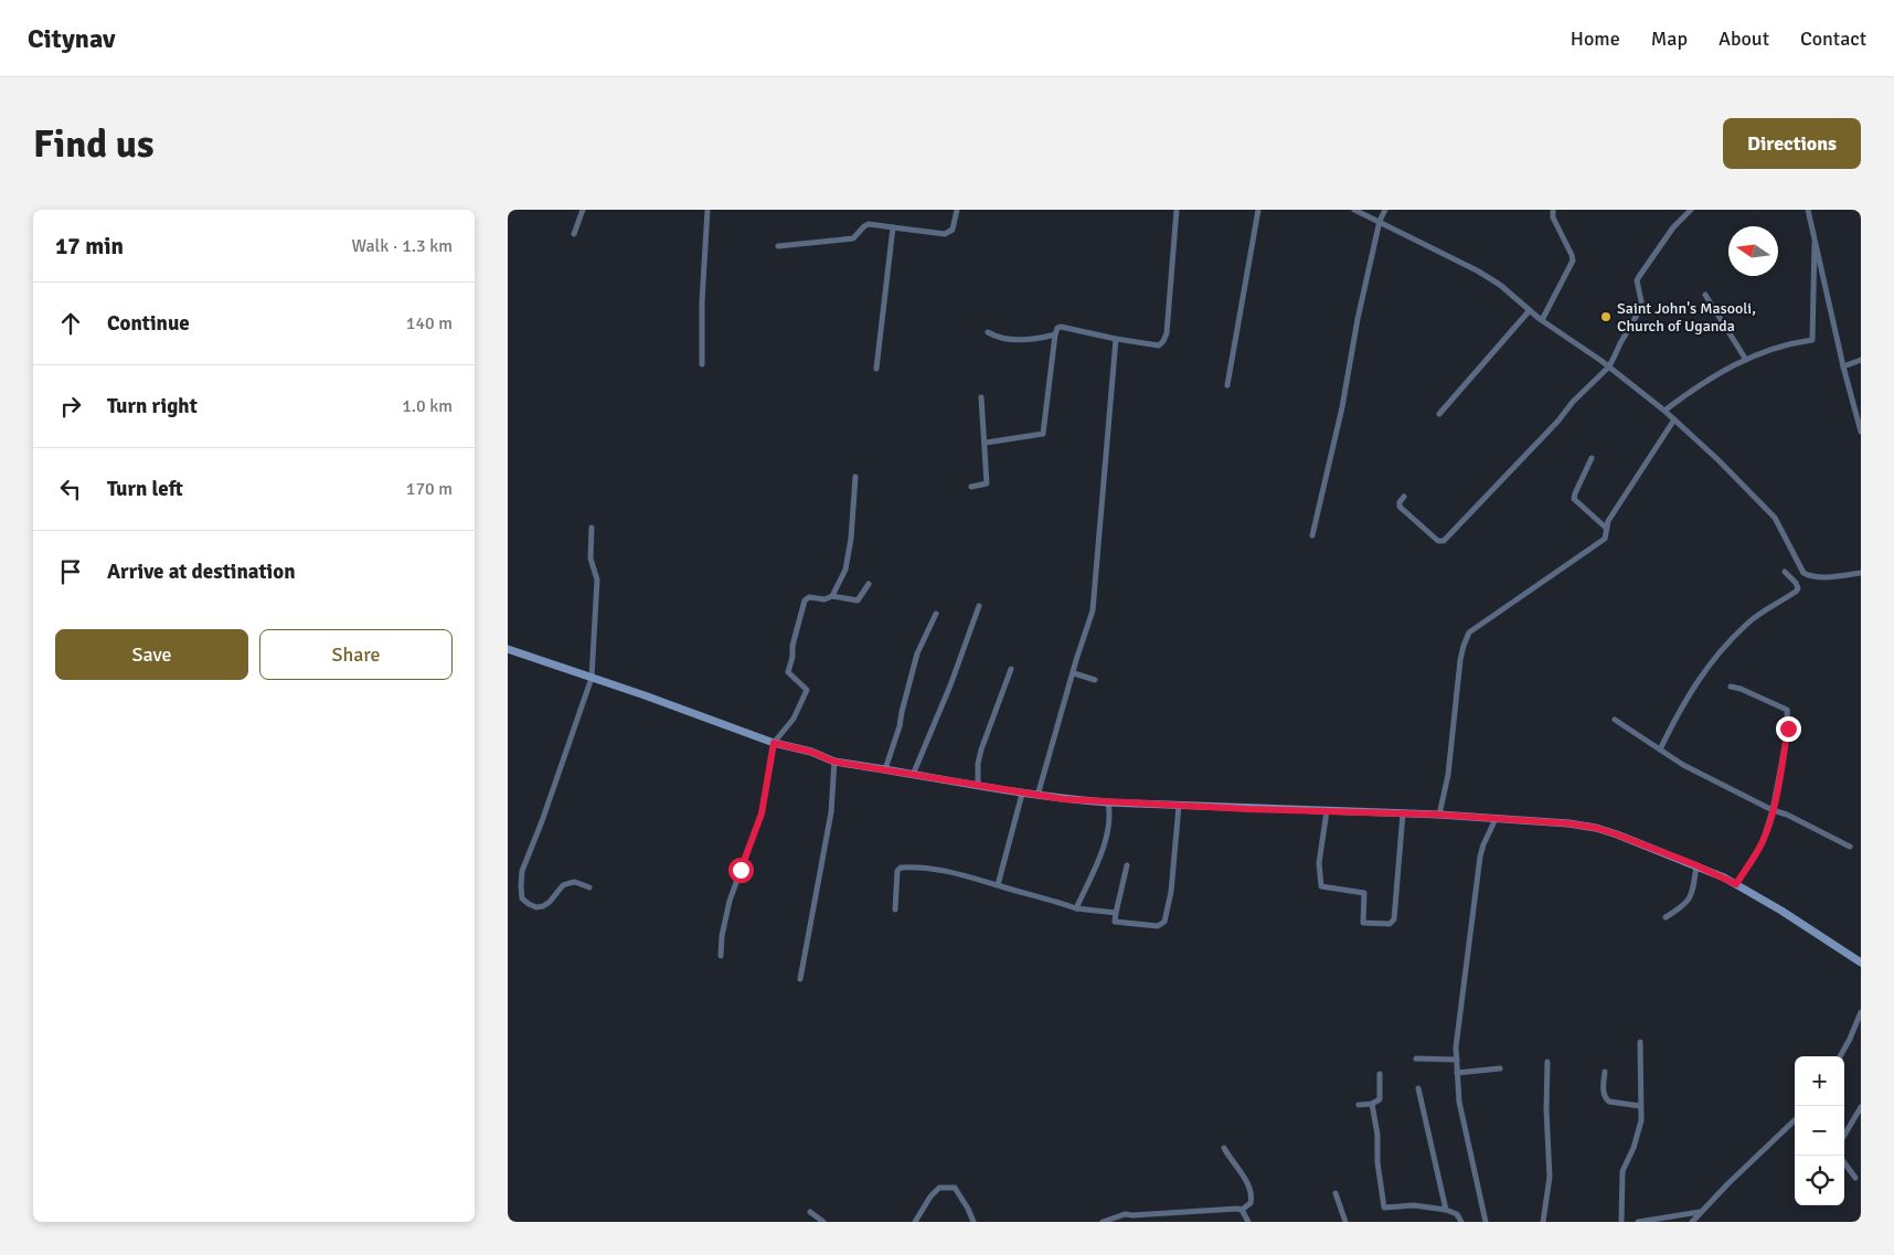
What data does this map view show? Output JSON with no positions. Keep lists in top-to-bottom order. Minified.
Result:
{"places":["Saint John's Masooli, Church of Uganda"],"north":"left","page":{"header":"Citynav","nav":["Home","Map","About","Contact"],"buttons":["Directions",["Save","Share"]],"title":"Find us","heading":["17 min","Walk · 1.3 km"],"list":[["Continue","140 m"],["Turn right","1.0 km"],["Turn left","170 m"],"Arrive at destination"],"map_buttons":["+","−"]}}
